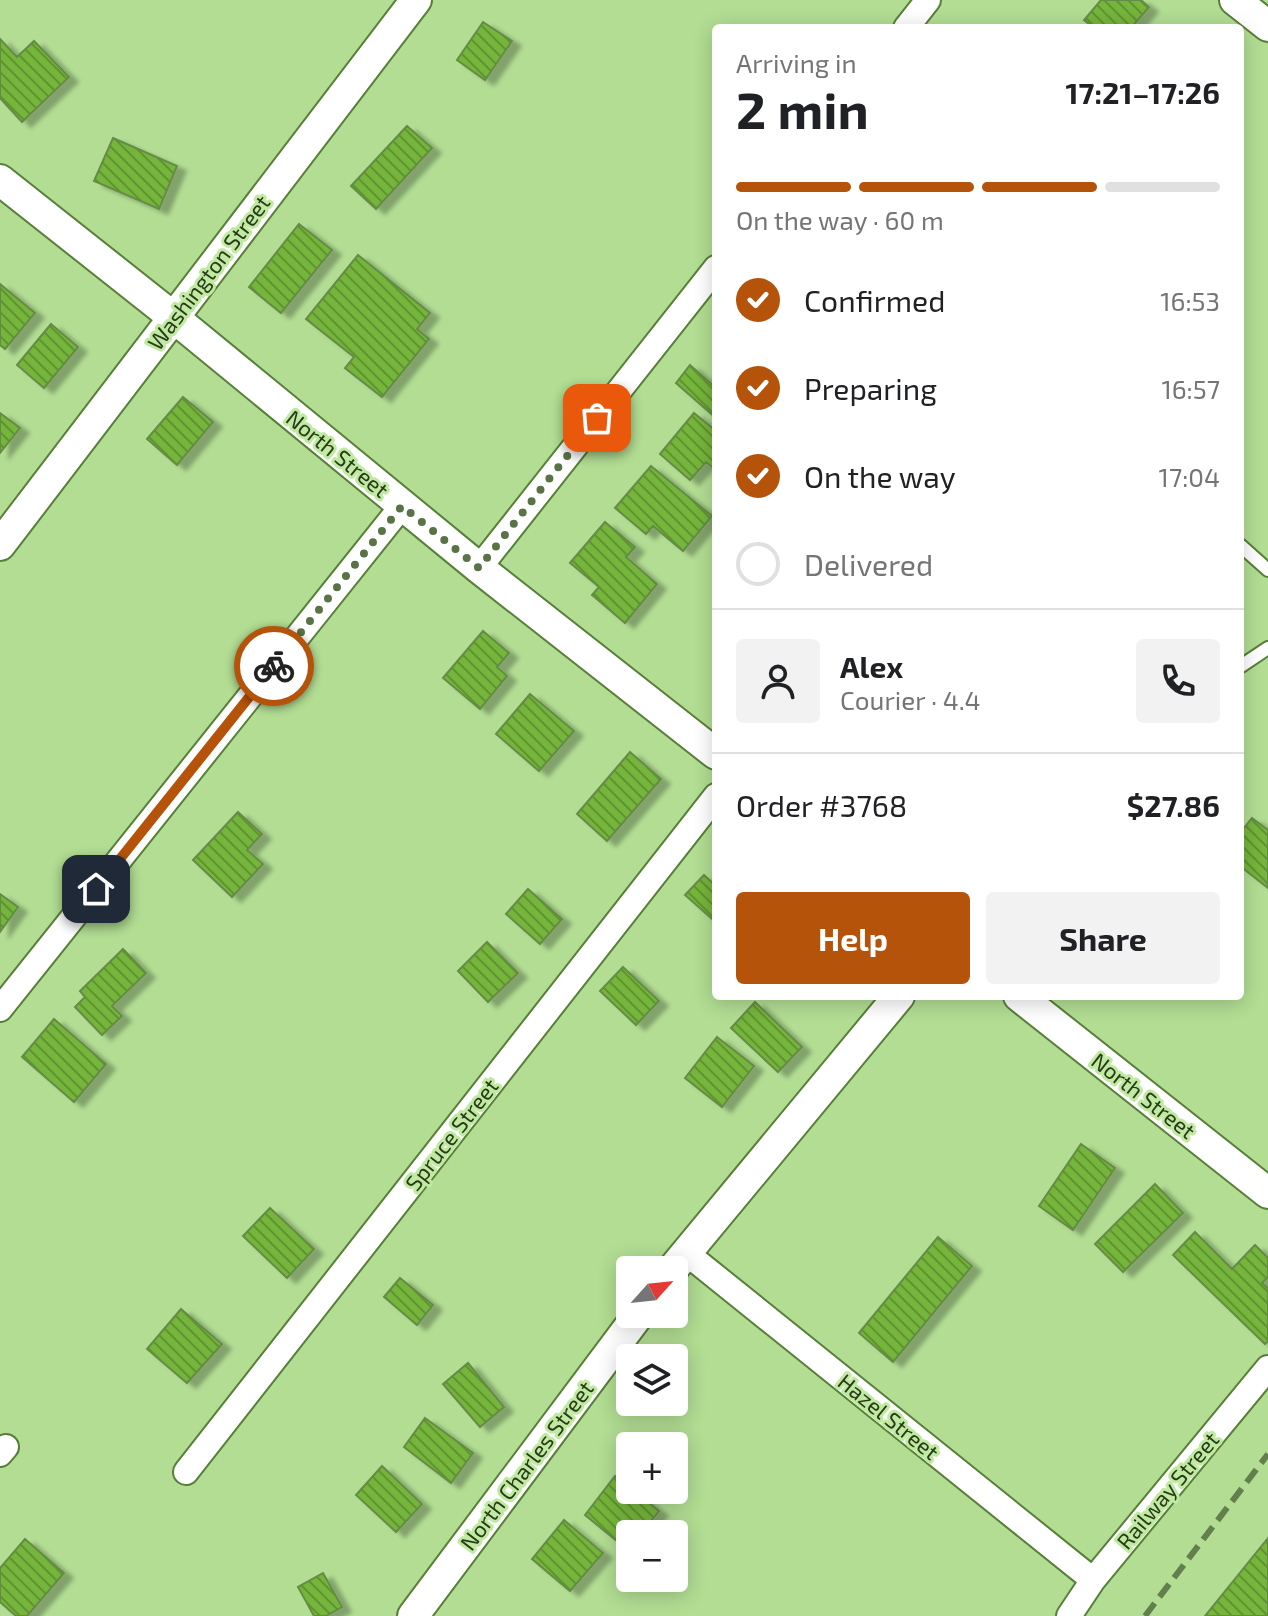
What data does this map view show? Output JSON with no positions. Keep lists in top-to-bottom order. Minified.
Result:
{"streets":{"street":["Washington Street","North Street","Spruce Street","Hazel Street","North Charles Street","Railway Street"]},"crossings":[["Washington Street","North Street"],["Hazel Street","Railway Street"]],"north":"top right","page":{"heading":["2 min","Arriving in","17:21–17:26"],"panel":["Alex","Courier · 4.4","Order #3768","$27.86"],"bar":"On the way · 60 m","list":[["Confirmed","16:53"],["Preparing","16:57"],["On the way","17:04"],"Delivered"],"buttons":["Help","Share"],"map_buttons":["+","−"]}}
